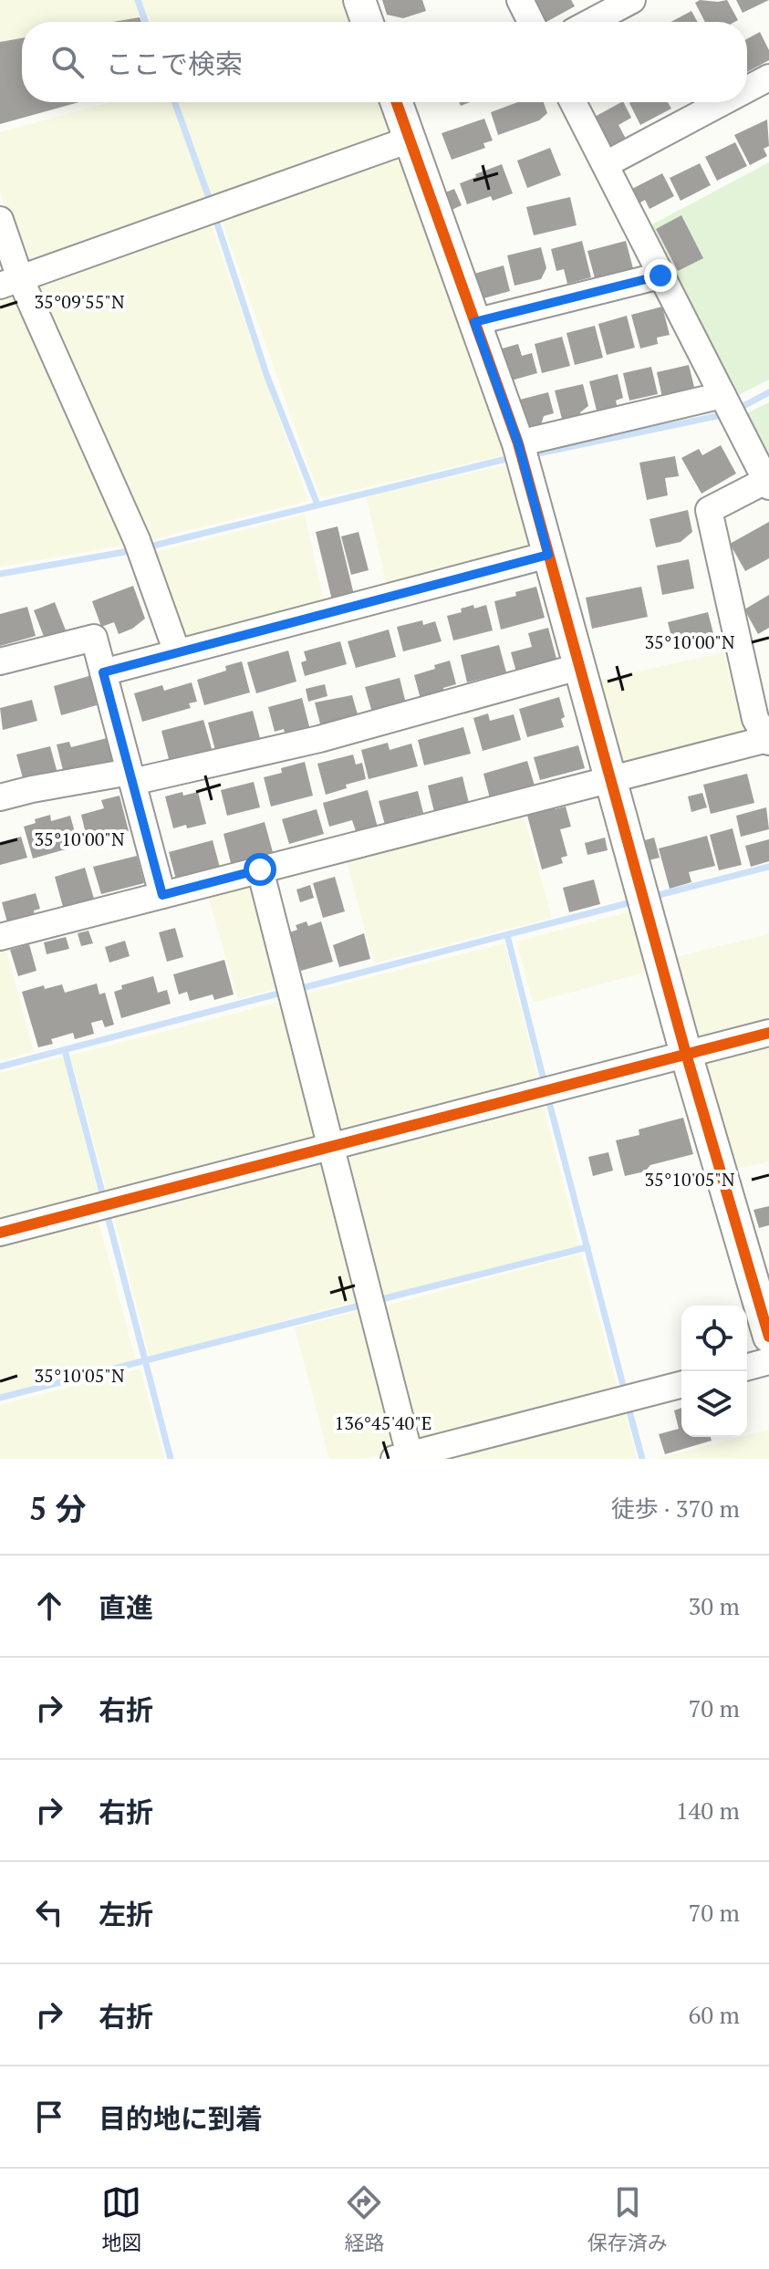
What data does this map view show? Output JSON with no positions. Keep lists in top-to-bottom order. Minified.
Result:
{"page":{"search":"ここで検索","heading":["5 分","徒歩 · 370 m"],"list":[["直進","30 m"],["右折","70 m"],["右折","140 m"],["左折","70 m"],["右折","60 m"],"目的地に到着"],"nav":["地図","経路","保存済み"]},"coordinates":["35°09'55\"N","35°10'00\"N","35°10'05\"N","136°45'40\"E"]}
